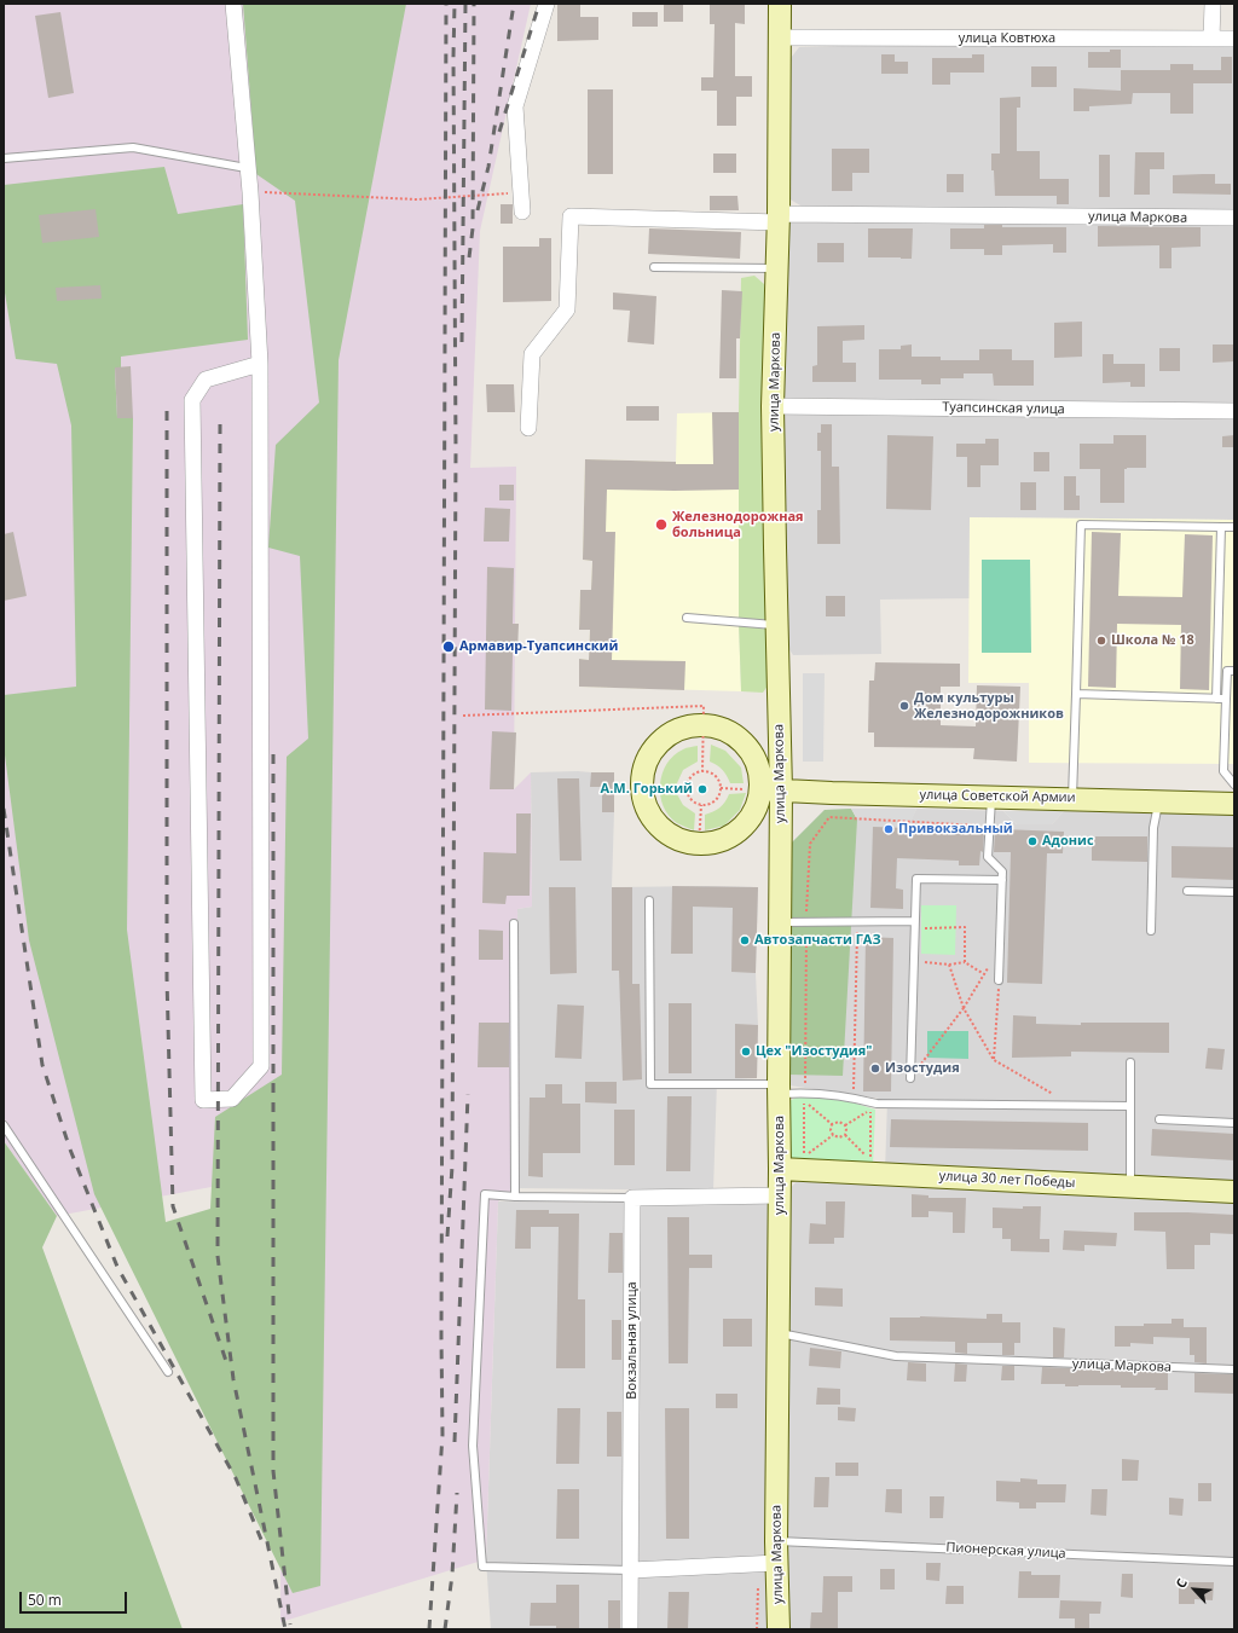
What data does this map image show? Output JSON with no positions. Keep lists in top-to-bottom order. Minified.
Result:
{"streets":{"main road":["улица Маркова","улица Советской Армии","улица 30 лет Победы"],"street":["улица Ковтюха","Туапсинская улица","Вокзальная улица"],"lane":["Пионерская улица"]},"crossings":[["улица Ковтюха","улица Маркова"],["улица Маркова","Туапсинская улица"],["улица Маркова","улица Советской Армии"],["улица Маркова","улица 30 лет Победы"],["улица Маркова","Пионерская улица"]],"places":["Железнодорожная больница","Школа № 18","Армавир-Туапсинский","Дом культуры Железнодорожников","А.М. Горький","Привокзальный","Адонис","Автозапчасти ГАЗ","Цех \"Изостудия\"","Изостудия"],"scale_bar":"50 m","north":"top left"}
